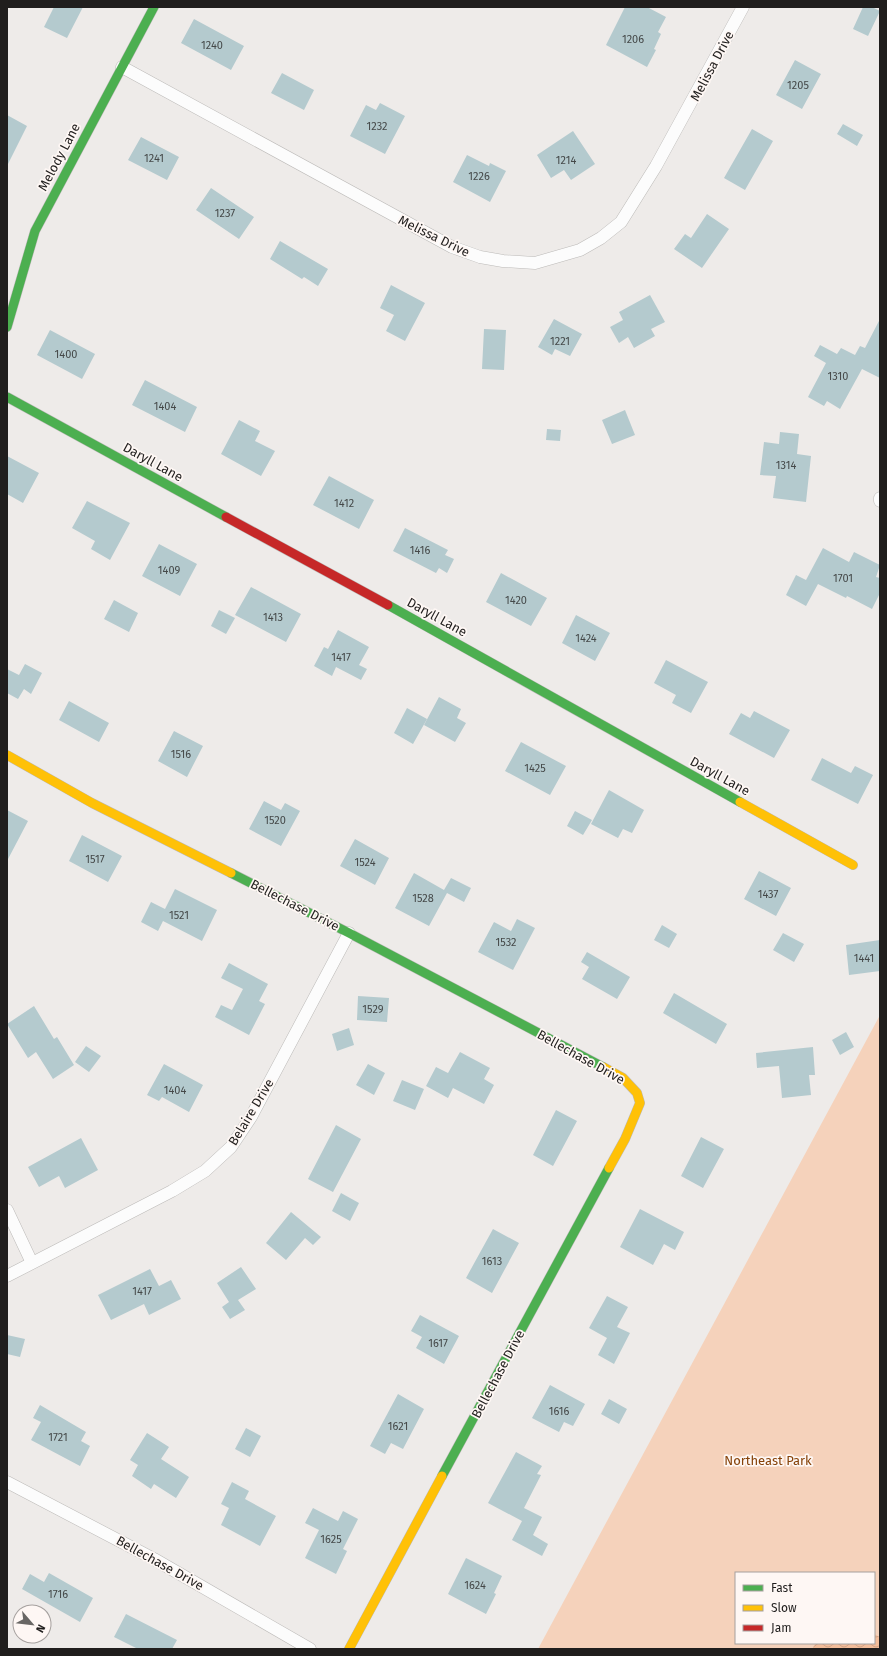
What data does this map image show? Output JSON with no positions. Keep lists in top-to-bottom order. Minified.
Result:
{"streets":{"street":["Melissa Drive","Melody Lane","Daryll Lane","Bellechase Drive","Belaire Drive"]},"crossings":[["Melissa Drive","Melody Lane"],["Bellechase Drive","Belaire Drive"]],"parks":["Northeast Park"],"house_numbers":["1206","1240","1205","1232","1241","1214","1226","1237","1221","1400","1310","1404","1314","1412","1416","1409","1701","1420","1413","1424","1417","1516","1425","1520","1517","1524","1437","1528","1521","1532","1441","1529","1404","1613","1417","1617","1616","1621","1721","1625","1624","1716"],"legend":["Fast","Slow","Jam"],"north":"bottom right"}
